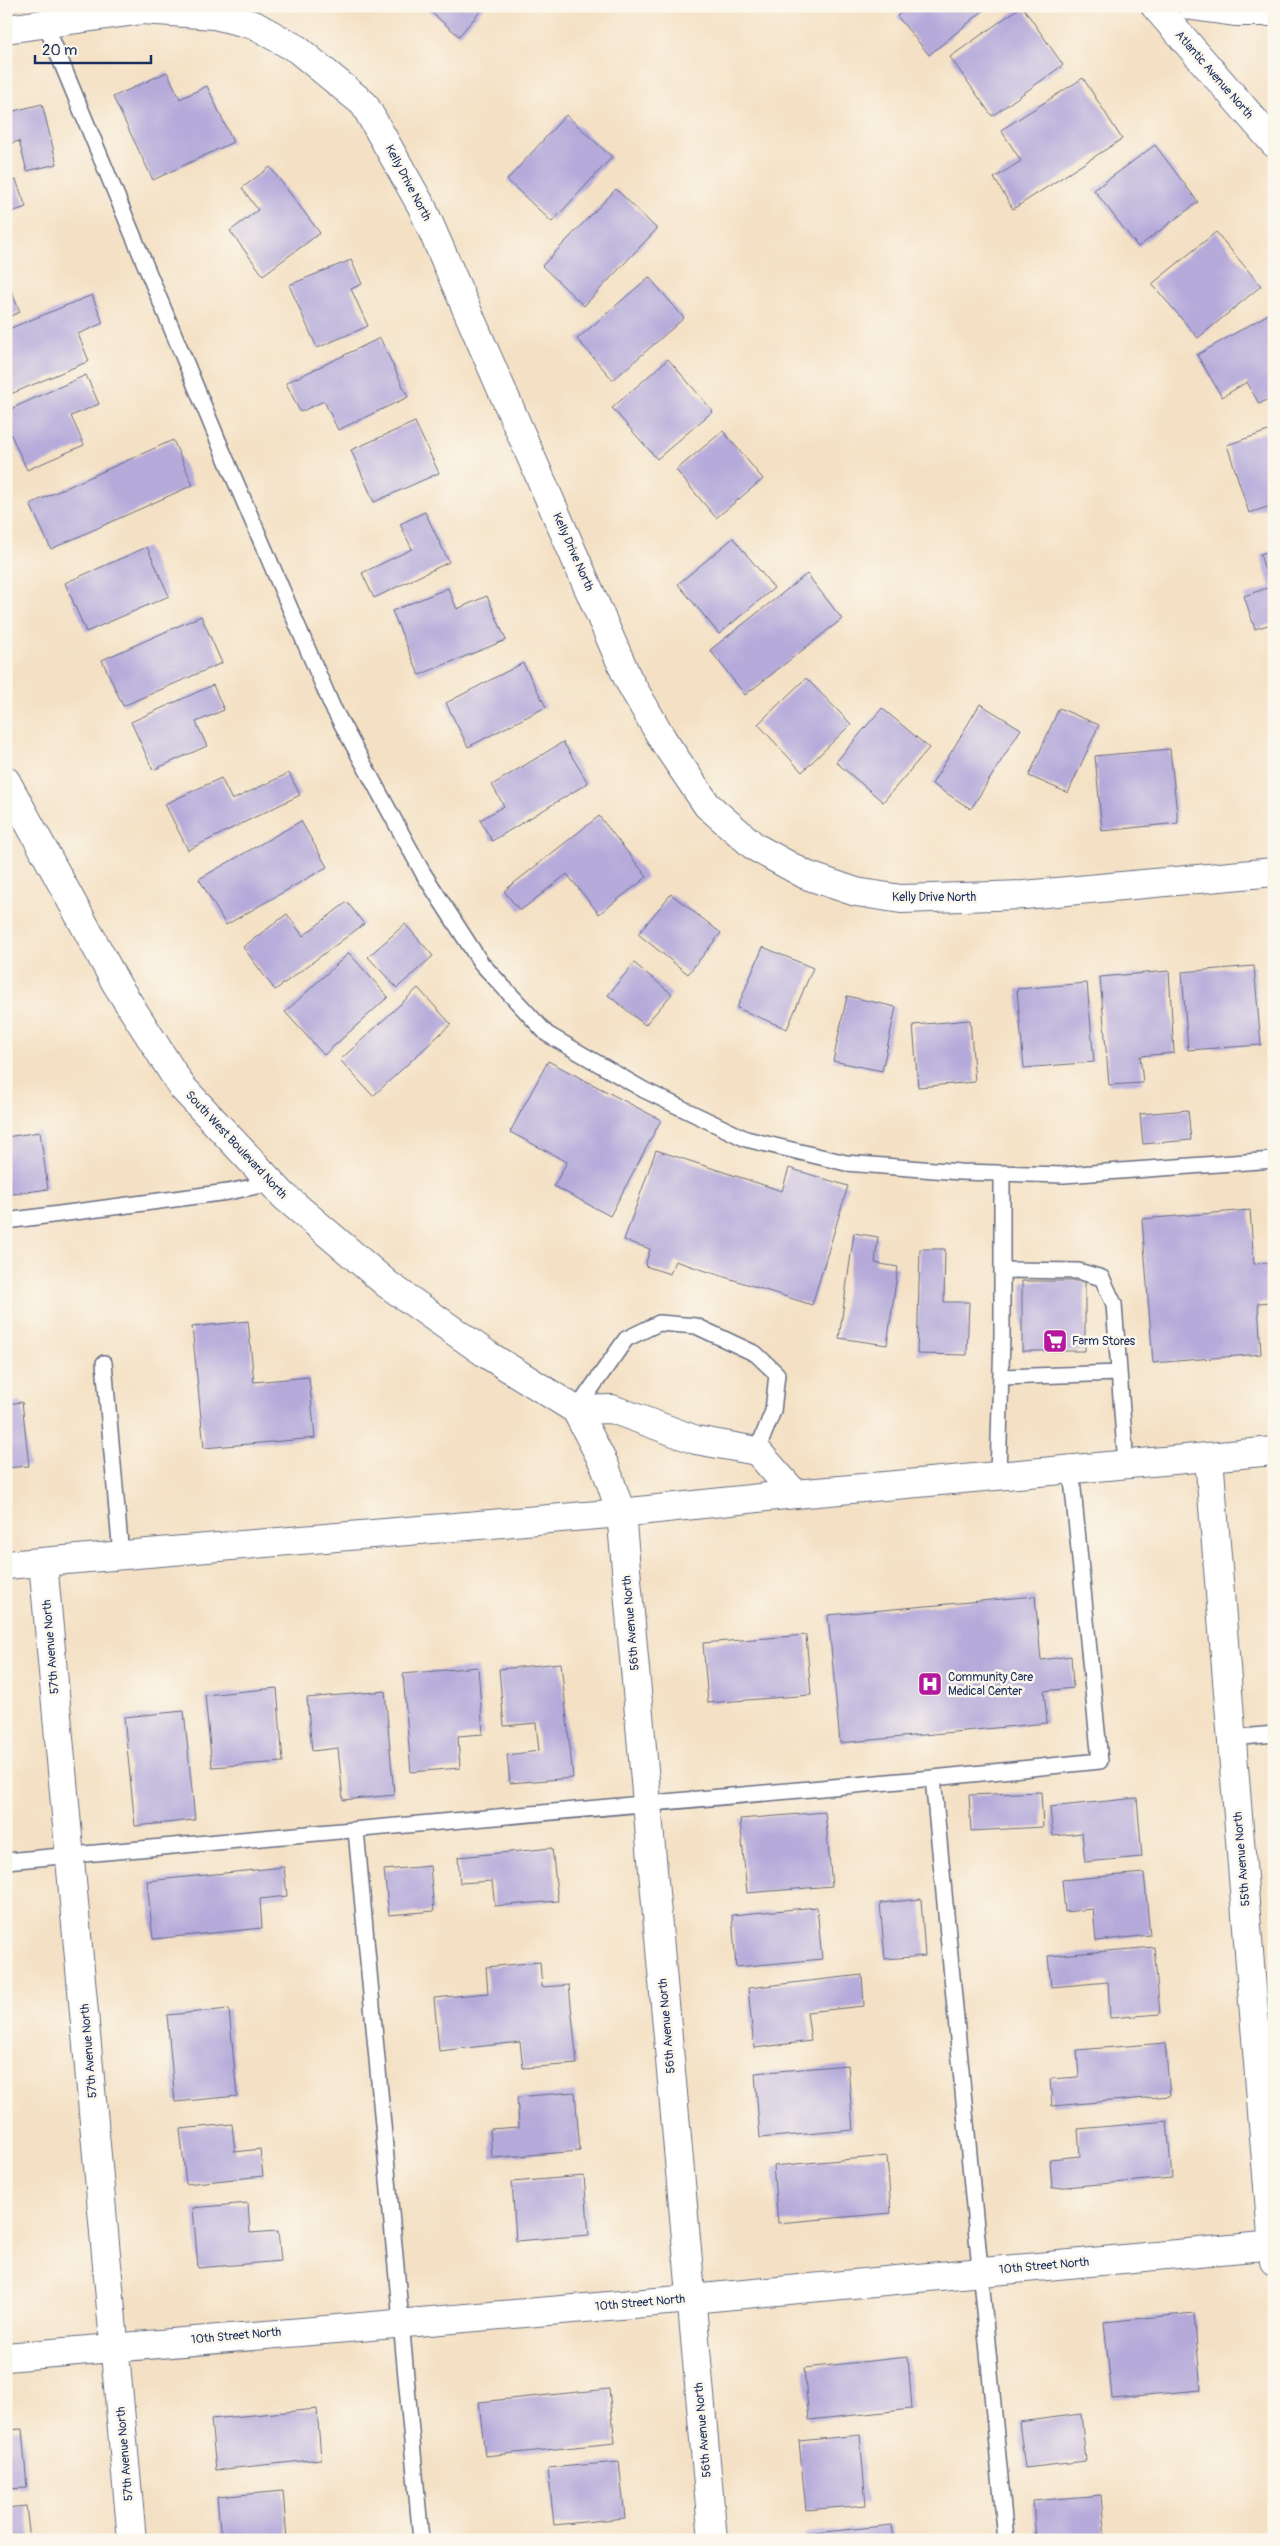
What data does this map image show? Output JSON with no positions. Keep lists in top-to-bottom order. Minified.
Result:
{"streets":{"street":["Atlantic Avenue North","Kelly Drive North","South West Boulevard North","56th Avenue North","57th Avenue North","55th Avenue North","10th Street North"]},"crossings":[["56th Avenue North","10th Street North"],["57th Avenue North","10th Street North"],["55th Avenue North","10th Street North"]],"places":{"supermarket":["Farm Stores"],"hospital":["Community Care Medical Center"]},"scale_bar":"20 m"}
